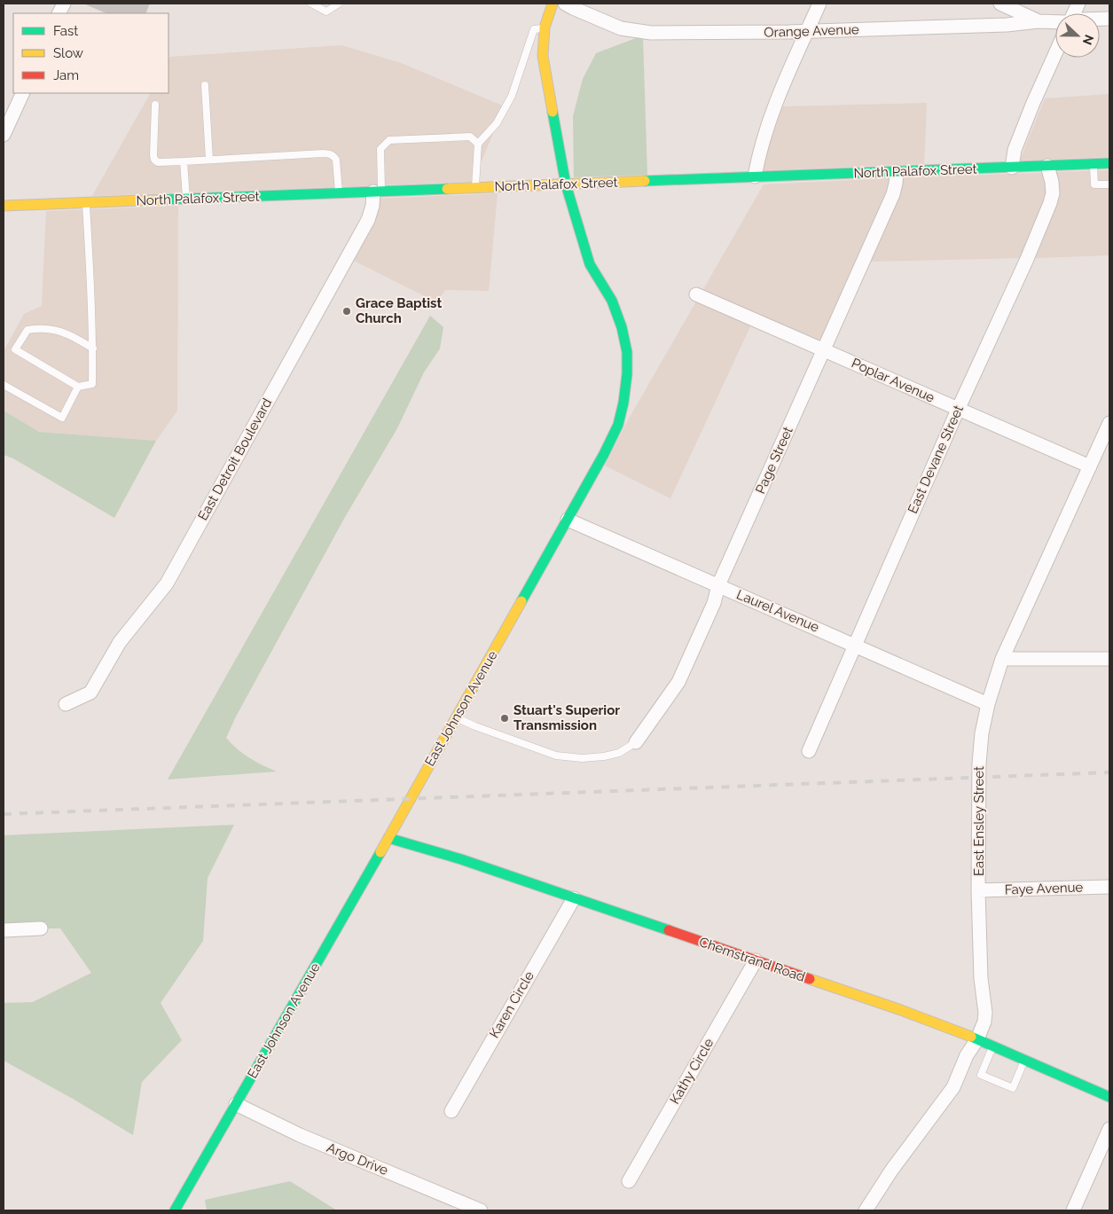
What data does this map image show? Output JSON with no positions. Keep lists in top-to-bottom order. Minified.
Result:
{"streets":{"main road":["North Palafox Street","East Johnson Avenue","Chemstrand Road"],"street":["Orange Avenue","Poplar Avenue","East Detroit Boulevard","East Devane Street","Page Street","Laurel Avenue","East Ensley Street","Faye Avenue","Karen Circle","Kathy Circle","Argo Drive"]},"crossings":[["North Palafox Street","East Detroit Boulevard"],["North Palafox Street","East Devane Street"],["North Palafox Street","Page Street"],["North Palafox Street","East Johnson Avenue"],["Poplar Avenue","East Devane Street"],["Poplar Avenue","Page Street"],["Poplar Avenue","East Ensley Street"],["East Devane Street","Laurel Avenue"],["Page Street","Laurel Avenue"],["Laurel Avenue","East Johnson Avenue"],["Laurel Avenue","East Ensley Street"],["East Johnson Avenue","Chemstrand Road"],["East Johnson Avenue","Argo Drive"],["East Ensley Street","Faye Avenue"],["East Ensley Street","Chemstrand Road"],["Chemstrand Road","Karen Circle"],["Chemstrand Road","Kathy Circle"]],"places":["Grace Baptist Church","Stuart's Superior Transmission"],"legend":["Fast","Slow","Jam"],"north":"right"}
